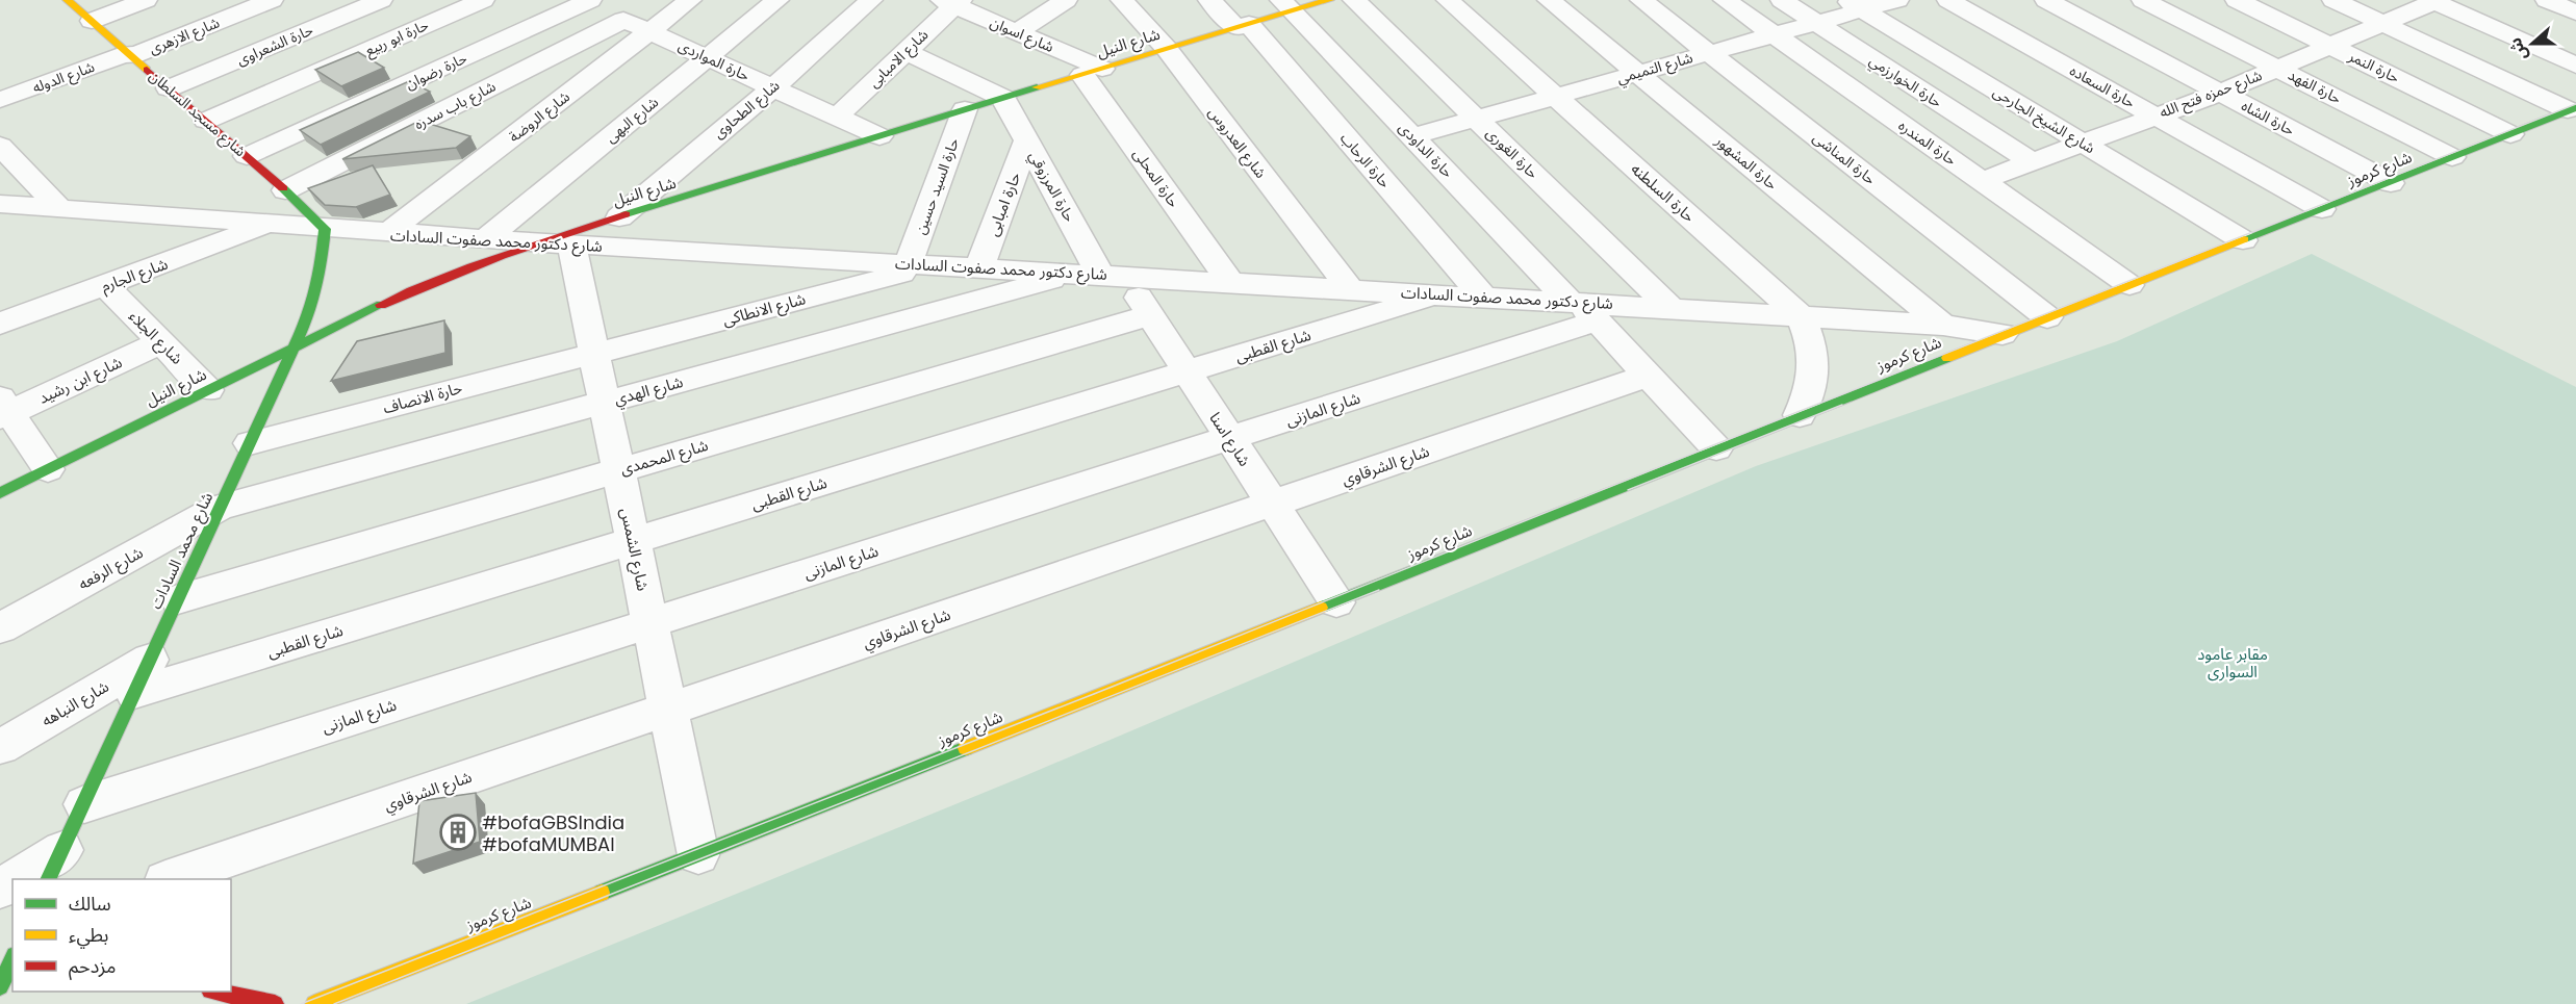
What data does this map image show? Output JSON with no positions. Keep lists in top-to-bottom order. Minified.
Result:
{"streets":{"main road":["شارع النيل","شارع مسجد السلطان","شارع كرموز","شارع محمد السادات"],"street":["شارع اسوان","شارع الازهرى","حارة ابو ربيع","حارة الشعراوى","شارع الامبابى","حارة المواردى","حارة النمر","شارع التميمي","حارة رضوان","شارع الدوله","حارة الخوارزمي","حارة السعاده","حارة الفهد","شارع حمزه فتح الله","شارع باب سدره","شارع الطحاوى","شارع الروضة","حارة الشاه","شارع البهى","شارع الشيخ الجارحى","شارع العدروس","حارة المندره","حارة الداودى","حارة الغورى","حارة المناشى","حارة الرحاب","حارة المشهور","حارة المحلى","حارة السيد حسين","حارة المرزوقي","حارة السلطنه","حارة امبابى","شارع دكتور محمد صفوت السادات","شارع الجارم","شارع الانطاكى","شارع الجلاء","شارع القطبى","شارع ابن رشيد","شارع الهدي","حارة الانصاف","شارع المازنى","شارع اسنا","شارع المحمدى","شارع الشرقاوي","شارع الشمس","شارع الرفعه","شارع النباهه"]},"crossings":[["شارع اسوان","شارع النيل"],["شارع اسوان","شارع الامبابى"],["شارع اسوان","حارة المحلى"],["شارع الازهرى","شارع الدوله"],["شارع الازهرى","شارع مسجد السلطان"],["حارة ابو ربيع","شارع مسجد السلطان"],["شارع النيل","حارة المواردى"],["شارع النيل","شارع الطحاوى"],["شارع النيل","شارع العدروس"],["شارع النيل","حارة الداودى"],["شارع النيل","حارة الرحاب"],["شارع النيل","حارة المحلى"],["شارع النيل","حارة السيد حسين"],["شارع النيل","حارة المرزوقي"],["شارع النيل","شارع دكتور محمد صفوت السادات"],["شارع النيل","شارع الجلاء"],["شارع النيل","شارع محمد السادات"],["حارة الشعراوى","شارع مسجد السلطان"],["شارع الامبابى","حارة المواردى"],["حارة المواردى","حارة رضوان"],["حارة المواردى","شارع باب سدره"],["حارة المواردى","شارع الطحاوى"],["حارة المواردى","شارع الروضة"],["حارة المواردى","شارع البهى"],["حارة النمر","شارع حمزه فتح الله"],["حارة النمر","شارع كرموز"],["شارع التميمي","حارة الخوارزمي"],["شارع التميمي","شارع الشيخ الجارحى"],["شارع التميمي","حارة المندره"],["شارع التميمي","حارة الداودى"],["شارع التميمي","حارة الغورى"],["شارع التميمي","حارة المناشى"],["شارع التميمي","حارة المشهور"],["شارع التميمي","حارة السلطنه"],["حارة رضوان","شارع مسجد السلطان"],["شارع الدوله","شارع مسجد السلطان"],["حارة الخوارزمي","شارع حمزه فتح الله"],["حارة السعاده","شارع حمزه فتح الله"],["حارة السعاده","شارع كرموز"],["حارة الفهد","شارع حمزه فتح الله"],["حارة الفهد","شارع كرموز"],["شارع حمزه فتح الله","حارة الشاه"],["شارع حمزه فتح الله","شارع الشيخ الجارحى"],["شارع حمزه فتح الله","حارة المندره"],["شارع باب سدره","شارع مسجد السلطان"],["شارع مسجد السلطان","شارع دكتور محمد صفوت السادات"],["شارع مسجد السلطان","شارع محمد السادات"],["شارع الروضة","شارع دكتور محمد صفوت السادات"],["حارة الشاه","شارع كرموز"],["شارع البهى","شارع دكتور محمد صفوت السادات"],["شارع الشيخ الجارحى","شارع كرموز"],["شارع العدروس","شارع دكتور محمد صفوت السادات"],["حارة المندره","شارع كرموز"],["حارة الداودى","شارع كرموز"],["حارة الداودى","شارع دكتور محمد صفوت السادات"],["حارة الداودى","شارع المازنى"],["حارة الداودى","شارع الشرقاوي"],["حارة الغورى","شارع دكتور محمد صفوت السادات"],["حارة المناشى","شارع كرموز"],["حارة الرحاب","شارع دكتور محمد صفوت السادات"],["حارة المشهور","شارع دكتور محمد صفوت السادات"],["شارع كرموز","حارة السلطنه"],["شارع كرموز","شارع دكتور محمد صفوت السادات"],["شارع كرموز","شارع اسنا"],["شارع كرموز","شارع الشمس"],["حارة المحلى","شارع دكتور محمد صفوت السادات"],["حارة السيد حسين","شارع دكتور محمد صفوت السادات"],["حارة السيد حسين","شارع الانطاكى"],["حارة المرزوقي","حارة امبابى"],["حارة المرزوقي","شارع دكتور محمد صفوت السادات"],["حارة المرزوقي","شارع الهدي"],["حارة المرزوقي","شارع اسنا"],["حارة السلطنه","شارع دكتور محمد صفوت السادات"],["حارة امبابى","شارع دكتور محمد صفوت السادات"],["شارع دكتور محمد صفوت السادات","شارع الجارم"],["شارع دكتور محمد صفوت السادات","شارع الانطاكى"],["شارع دكتور محمد صفوت السادات","شارع القطبى"],["شارع دكتور محمد صفوت السادات","شارع الهدي"],["شارع دكتور محمد صفوت السادات","شارع المازنى"],["شارع دكتور محمد صفوت السادات","شارع اسنا"],["شارع دكتور محمد صفوت السادات","شارع الشمس"],["شارع دكتور محمد صفوت السادات","شارع محمد السادات"],["شارع الجارم","شارع الجلاء"],["شارع الانطاكى","حارة الانصاف"],["شارع الانطاكى","شارع الشمس"],["شارع الجلاء","شارع ابن رشيد"],["شارع القطبى","شارع اسنا"],["شارع القطبى","شارع الشمس"],["شارع القطبى","شارع محمد السادات"],["شارع القطبى","شارع النباهه"],["شارع الهدي","شارع اسنا"],["شارع الهدي","شارع الشمس"],["شارع الهدي","شارع محمد السادات"],["شارع الهدي","شارع الرفعه"],["حارة الانصاف","شارع الشمس"],["حارة الانصاف","شارع محمد السادات"],["شارع المازنى","شارع اسنا"],["شارع المازنى","شارع الشمس"],["شارع المازنى","شارع محمد السادات"],["شارع اسنا","شارع المحمدى"],["شارع اسنا","شارع الشرقاوي"],["شارع المحمدى","شارع الشمس"],["شارع المحمدى","شارع محمد السادات"],["شارع الشرقاوي","شارع الشمس"],["شارع محمد السادات","شارع الرفعه"],["شارع محمد السادات","شارع النباهه"]],"parks":["مقابر عامود السوارى"],"places":{"building":["#bofaGBSIndia #bofaMUMBAI"]},"legend":["سالك","بطيء","مزدحم"],"north":"left"}
